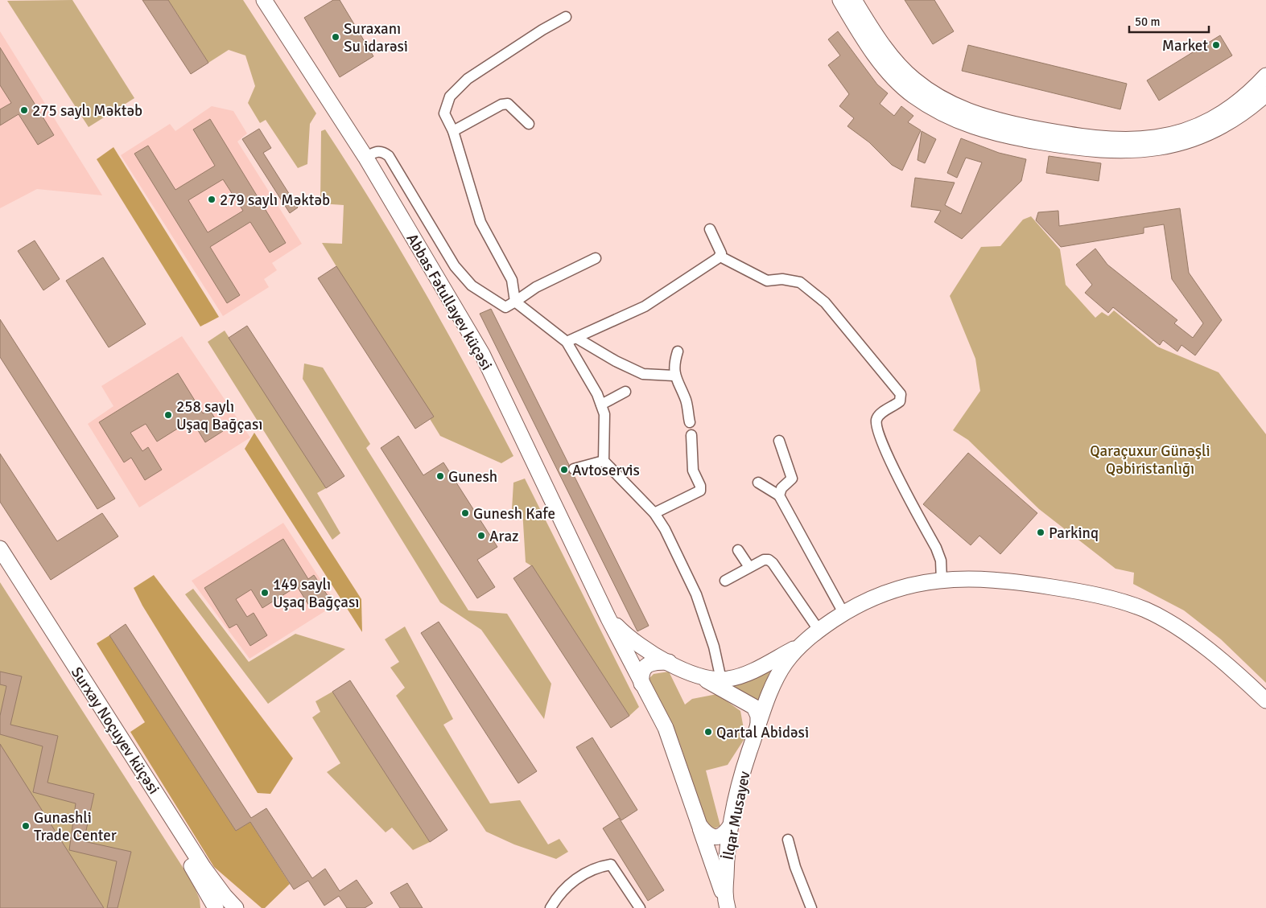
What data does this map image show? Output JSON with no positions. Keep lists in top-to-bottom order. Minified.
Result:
{"streets":{"main road":["Abbas Fətullayev küçəsi","Surxay Noçuyev küçəsi","İlqar Musayev"]},"crossings":[["Abbas Fətullayev küçəsi","İlqar Musayev"]],"parks":["Qaraçuxur Günəşli Qəbiristanlığı"],"places":["Suraxanı Su idarəsi","Market","275 saylı Məktəb","279 saylı Məktəb","258 saylı Uşaq Bağçası","Avtoservis","Gunesh","Gunesh Kafe","Parkinq","Araz","149 saylı Uşaq Bağçası","Qartal Abidəsi","Gunashli Trade Center"],"scale_bar":"50 m"}
